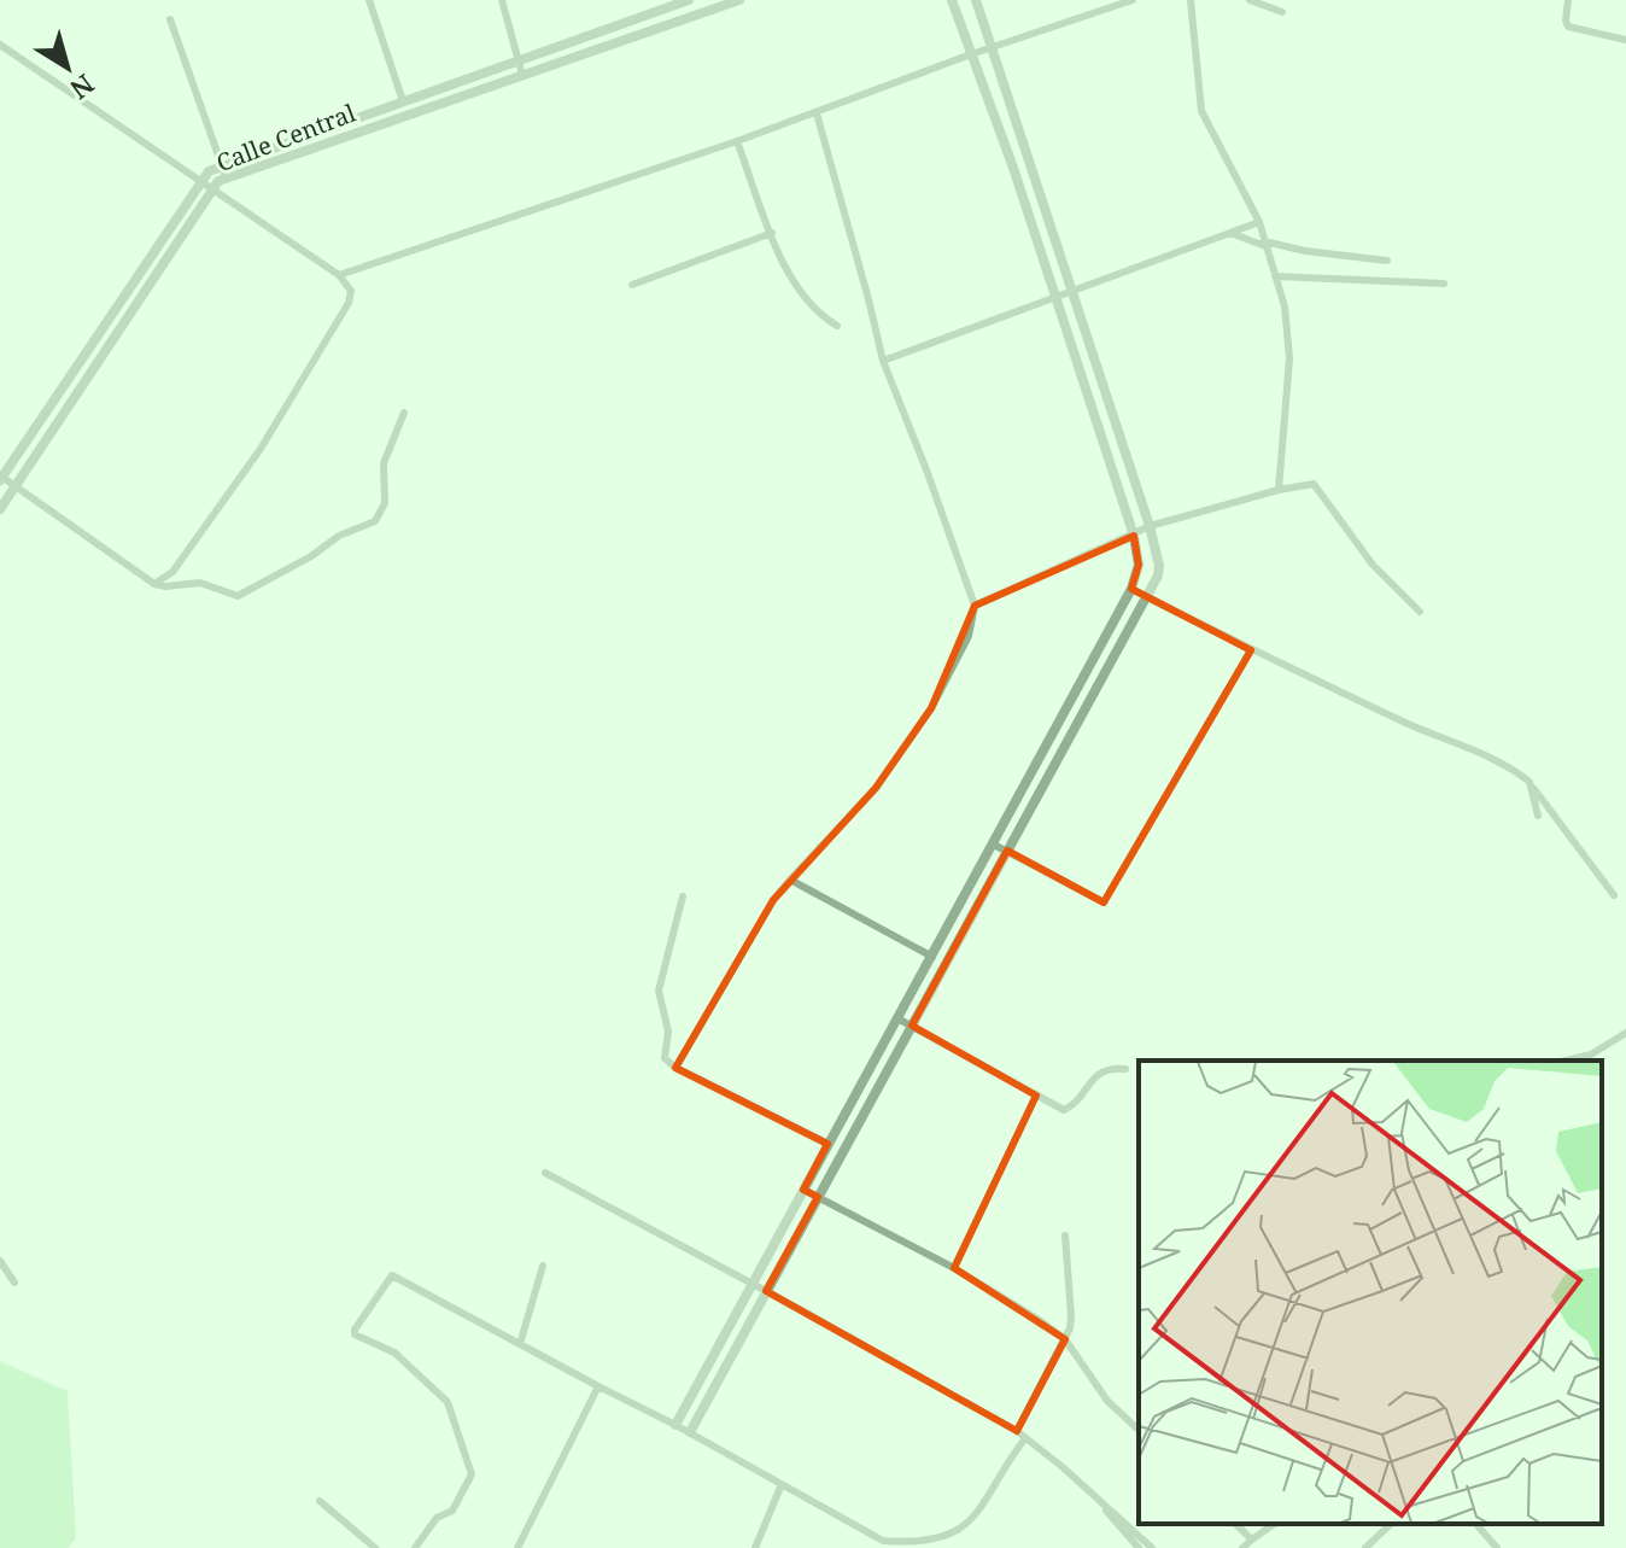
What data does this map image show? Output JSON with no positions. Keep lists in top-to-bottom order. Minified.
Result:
{"streets":{"street":["Calle Central"]},"north":"bottom right"}
